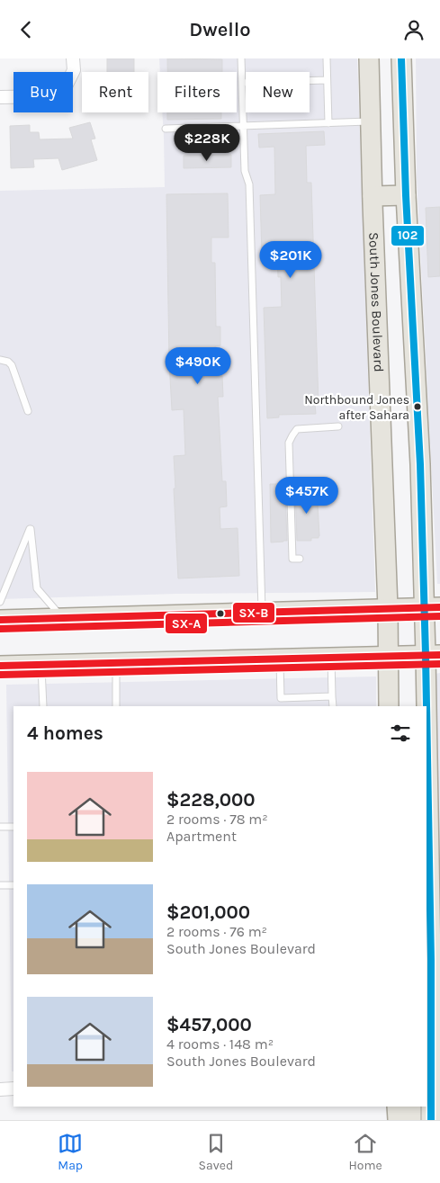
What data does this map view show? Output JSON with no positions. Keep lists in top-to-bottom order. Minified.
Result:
{"streets":{"main road":["South Jones Boulevard"]},"places":["Northbound Jones after Sahara"],"lines":["transit line 102","transit line SX-B","transit line SX-A"],"page":{"header":"Dwello","chip":["Buy","Rent","Filters","New"],"price":["$228K","$201K","$490K","$457K"],"heading":"4 homes","list":[{"name":"$228,000","note":"2 rooms · 78 m² · Apartment"},{"name":"$201,000","note":"2 rooms · 76 m² · South Jones Boulevard"},{"name":"$457,000","note":"4 rooms · 148 m² · South Jones Boulevard"}],"tabs":["Map","Saved","Home"]}}
